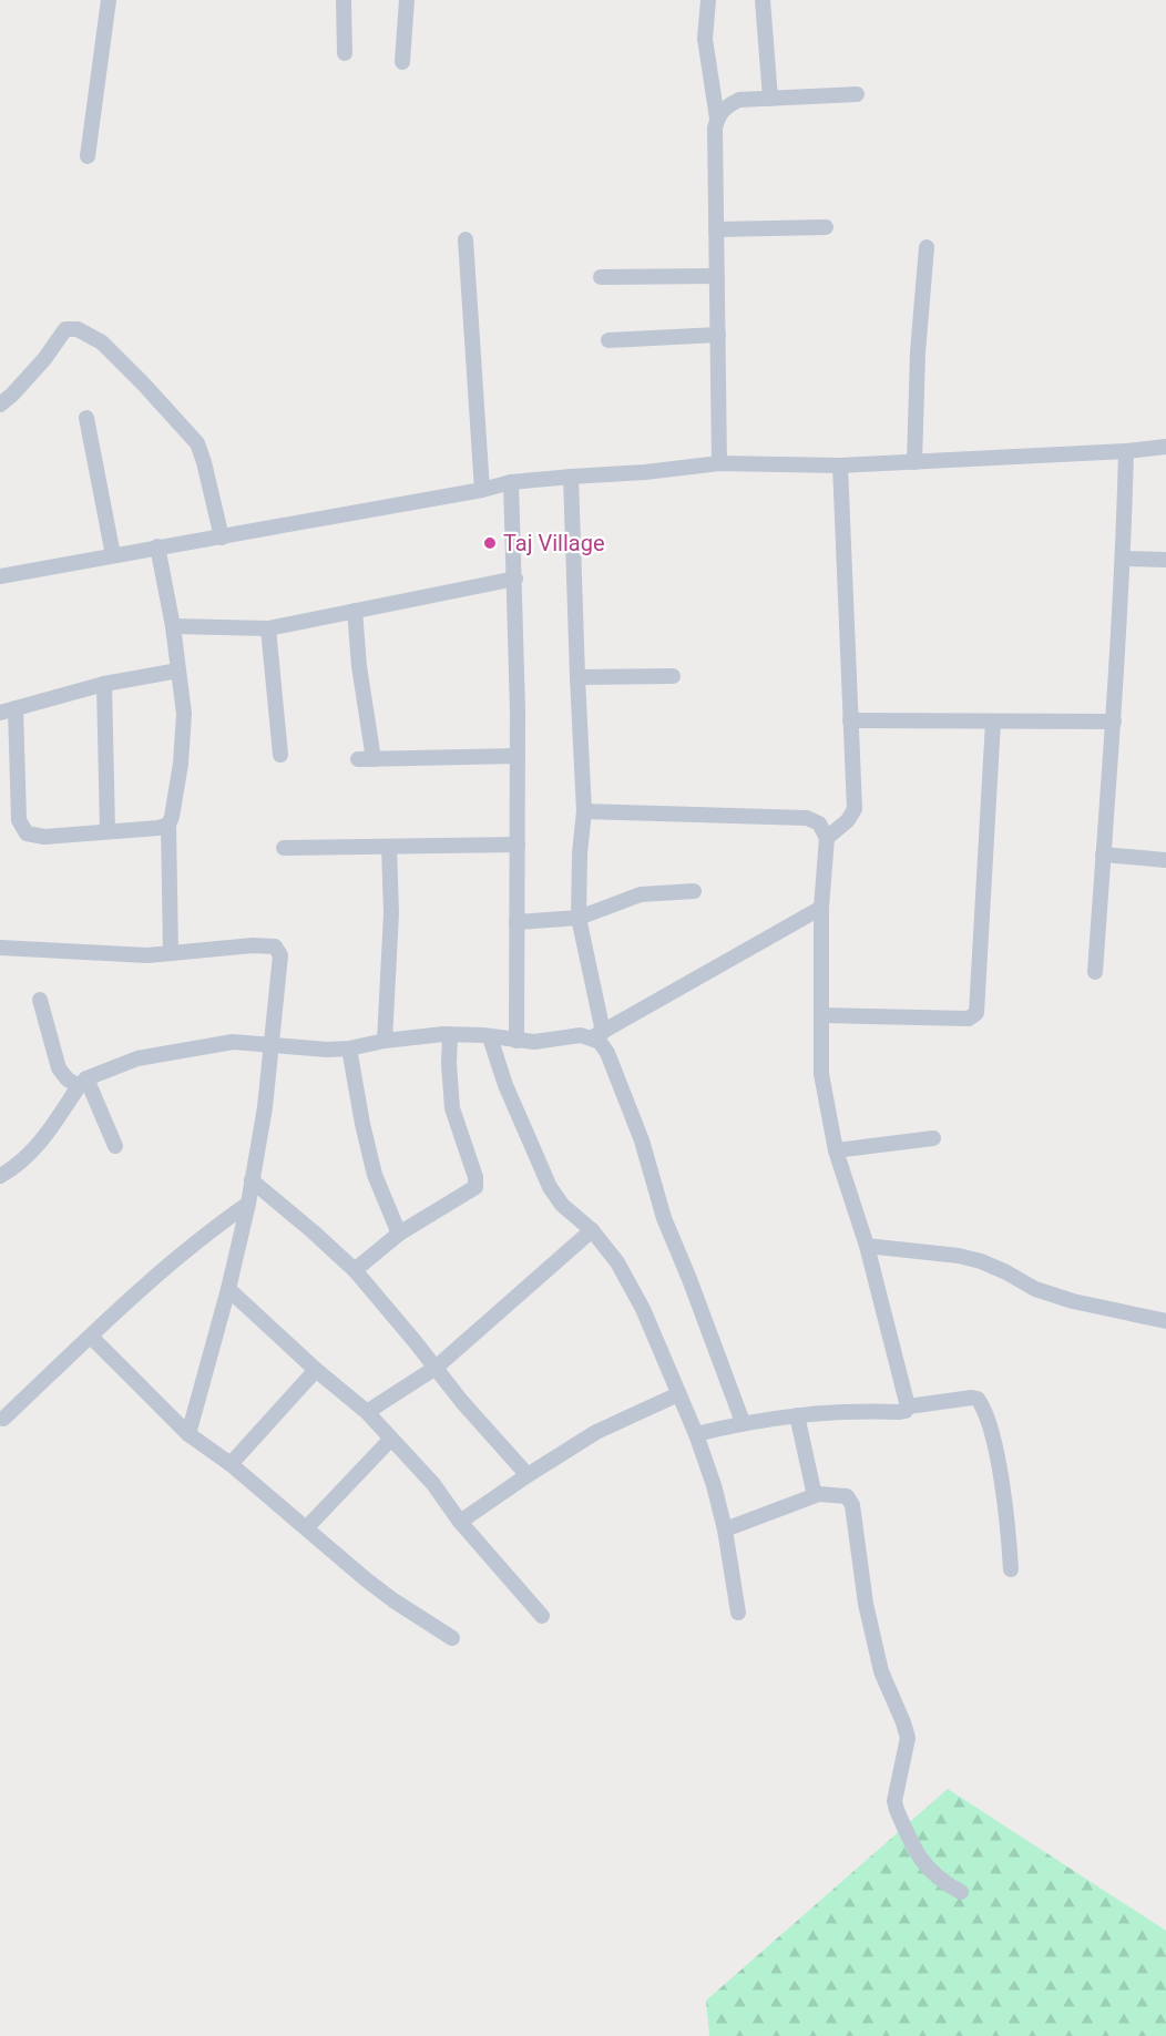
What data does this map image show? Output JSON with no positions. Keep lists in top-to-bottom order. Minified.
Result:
{"places":["Taj Village"]}
